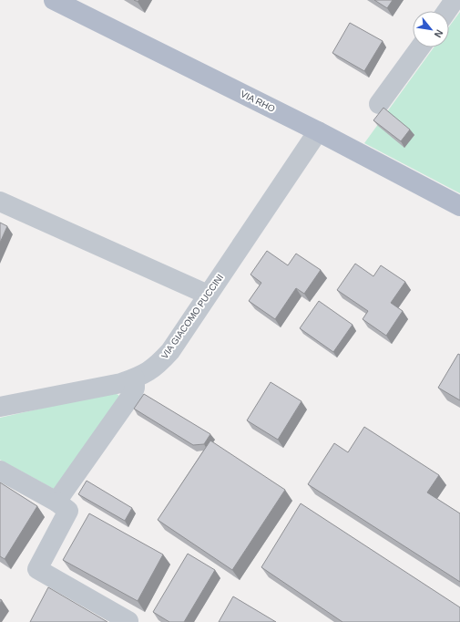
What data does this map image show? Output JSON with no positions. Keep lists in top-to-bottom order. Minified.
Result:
{"streets":{"main road":["VIA RHO"],"street":["VIA GIACOMO PUCCINI"]},"crossings":[["VIA RHO","VIA GIACOMO PUCCINI"]],"north":"bottom right"}
